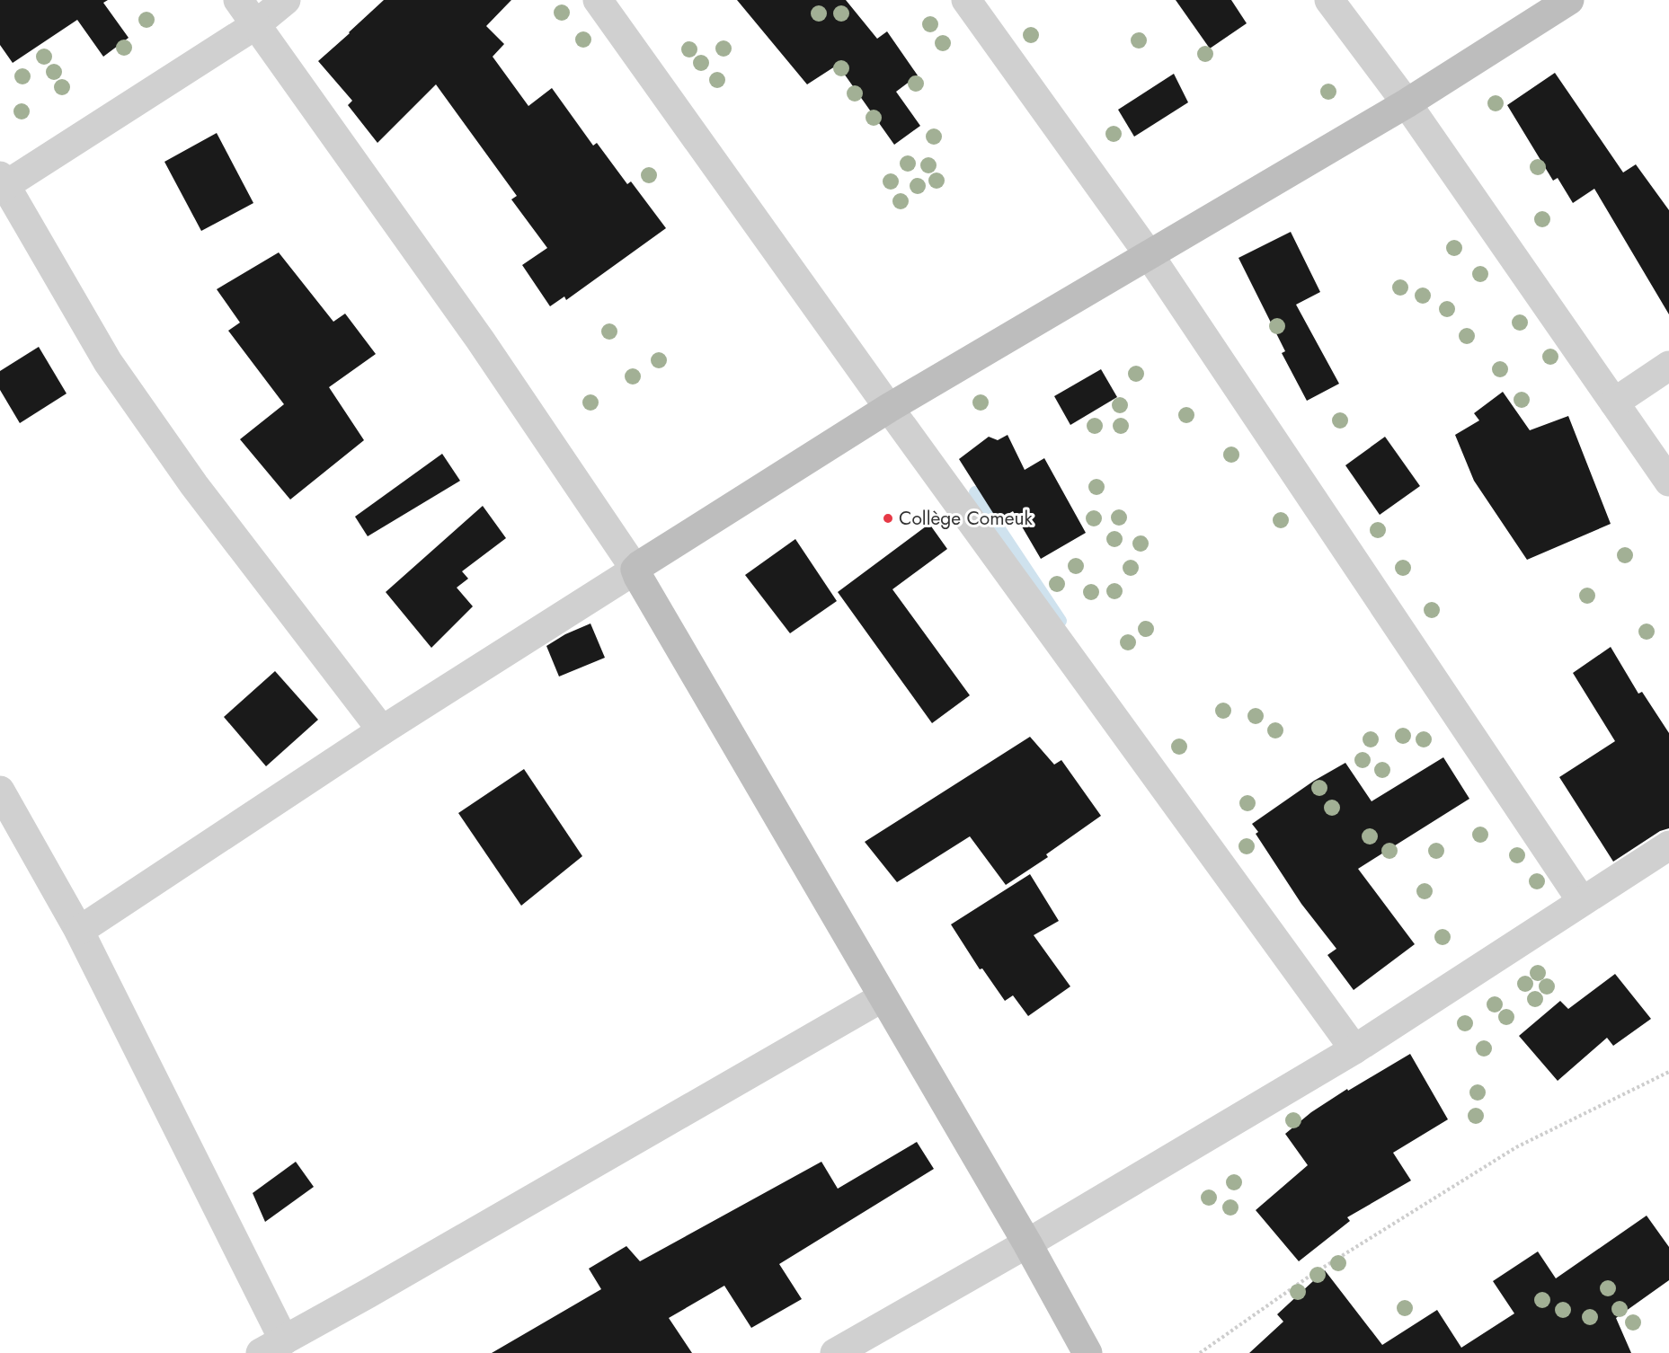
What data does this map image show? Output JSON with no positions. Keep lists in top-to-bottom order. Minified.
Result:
{"places":["Collège Comeuk"]}
